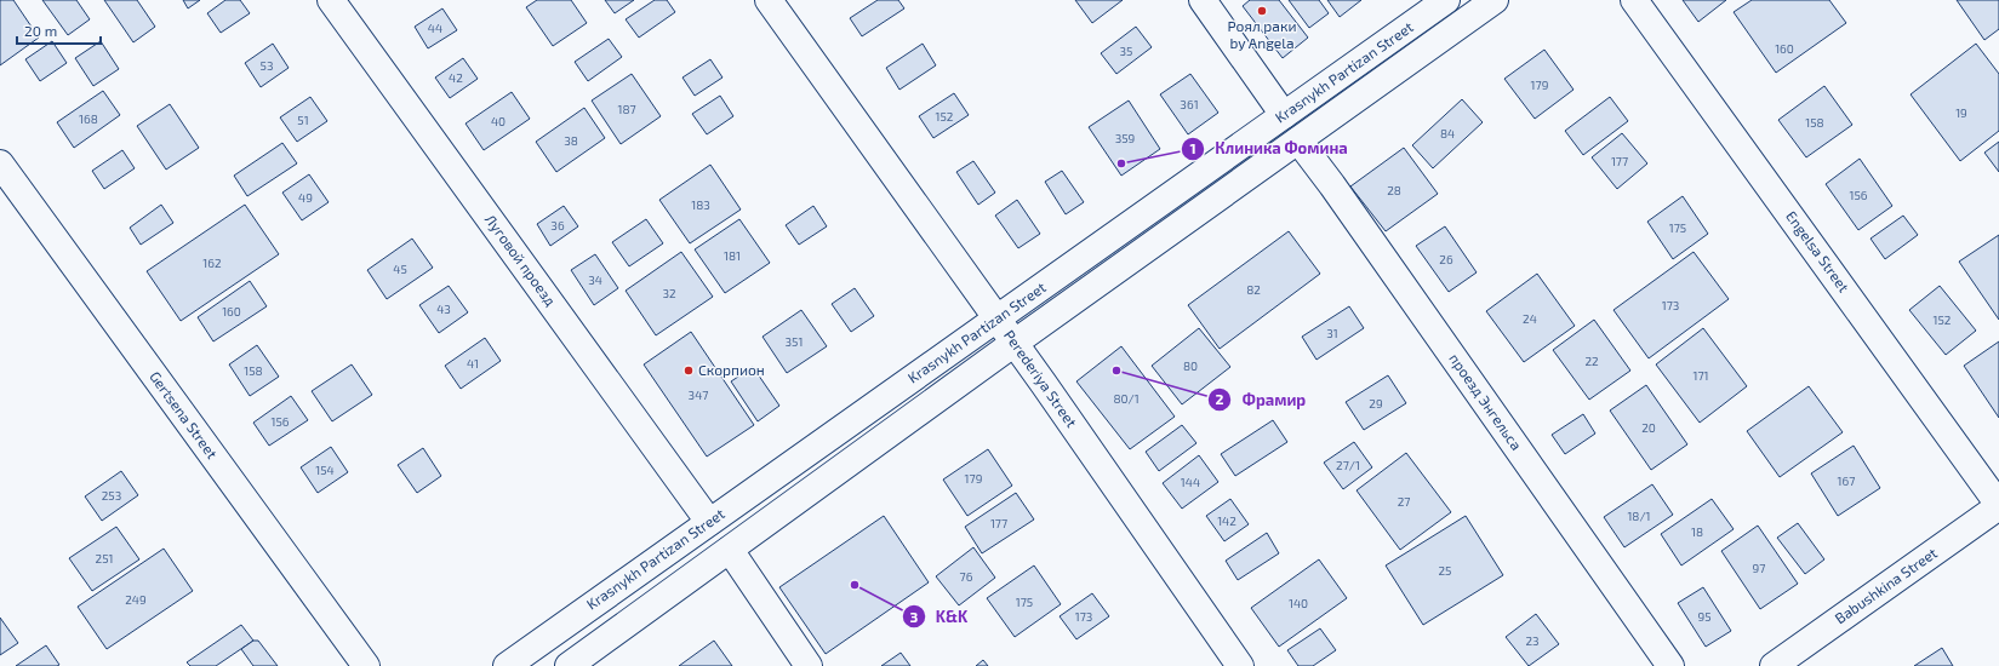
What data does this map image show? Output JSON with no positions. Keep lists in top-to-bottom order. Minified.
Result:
{"streets":{"main road":["Krasnykh Partizan Street","Engelsa Street","Луговой проезд","Perederiya Street","проезд Энгельса","Gertsena Street","Babushkina Street"]},"crossings":[["Krasnykh Partizan Street","Луговой проезд"],["Krasnykh Partizan Street","Perederiya Street"],["Krasnykh Partizan Street","проезд Энгельса"],["Engelsa Street","Babushkina Street"]],"places":["Роял раки by Angela","Клиника Фомина","Скорпион","Фрамир","K&K"],"house_numbers":["44","160","35","53","42","179","361","187","19","152","168","51","40","158","84","359","38","177","28","156","49","183","36","175","181","26","162","45","34","82","32","173","43","160","24","152","31","351","22","41","80","158","171","347","80/1","29","156","20","27/1","154","179","167","144","253","27","18/1","142","177","18","251","97","25","76","249","175","140","173","95","23"],"scale_bar":"20 m"}
